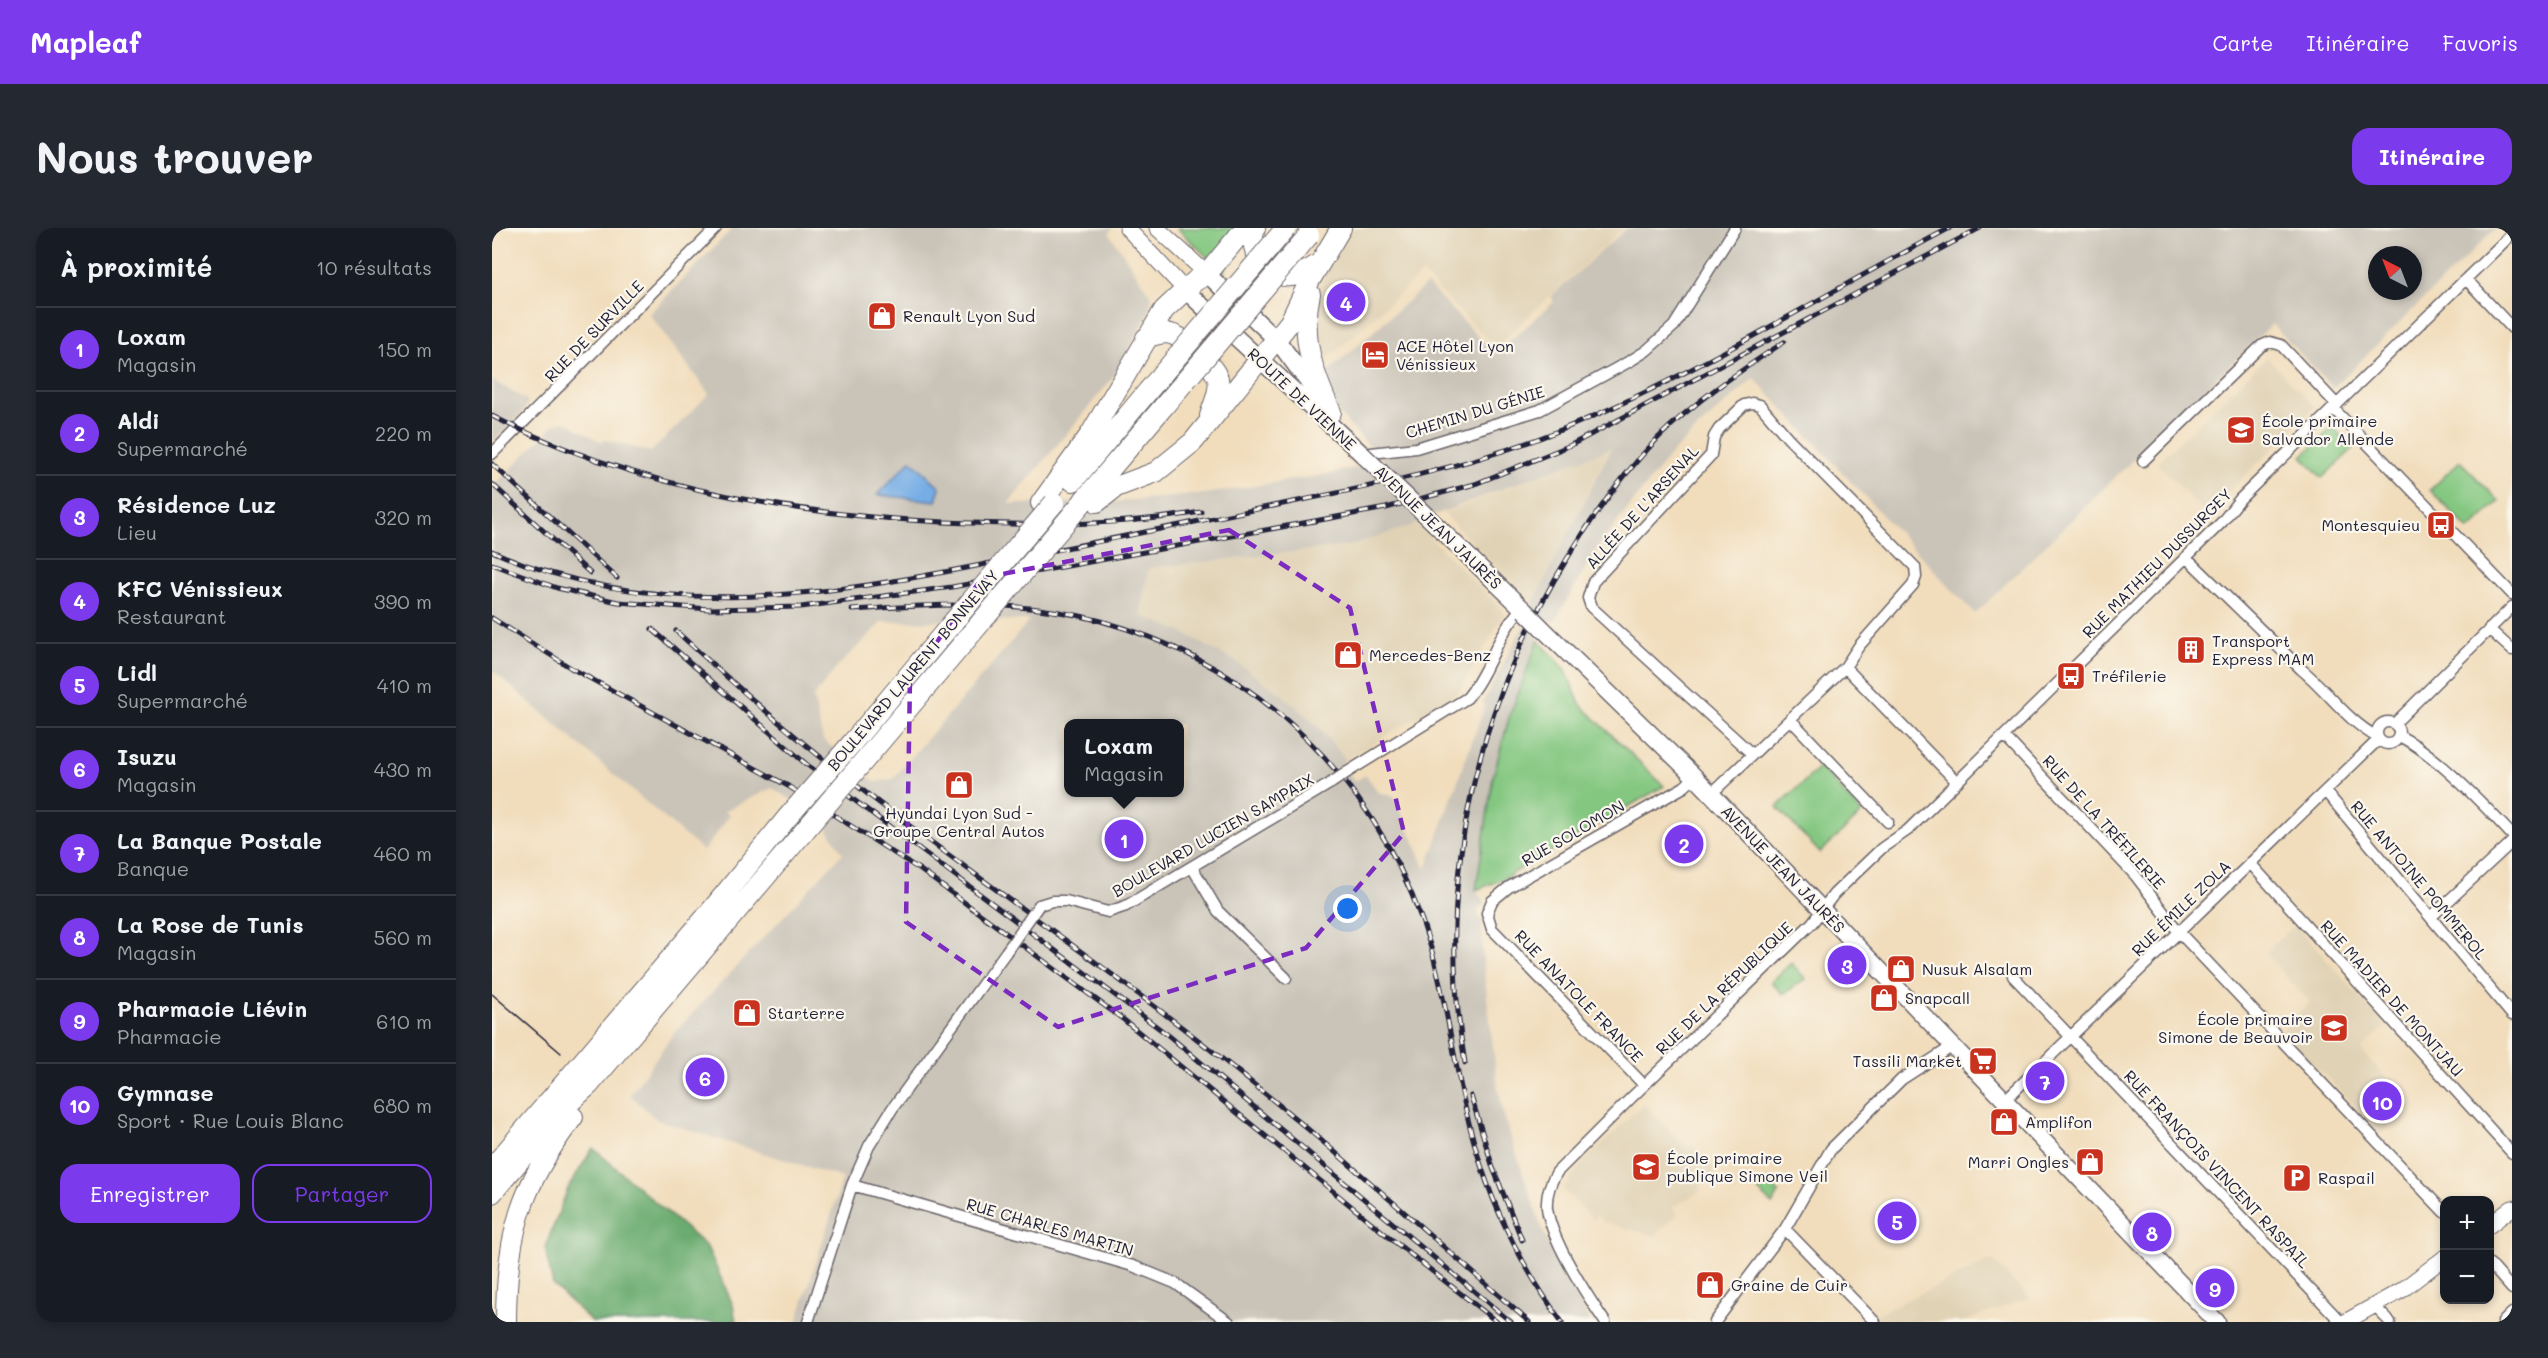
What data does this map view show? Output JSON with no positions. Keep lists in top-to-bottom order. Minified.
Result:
{"streets":{"highway":["BOULEVARD LAURENT BONNEVAY"],"main road":["ROUTE DE VIENNE","AVENUE JEAN JAURÈS"],"street":["RUE DE SURVILLE","CHEMIN DU GÉNIE","ALLÉE DE L'ARSENAL","RUE MATHIEU DUSSURGEY","RUE DE LA TRÉFILERIE","RUE SOLOMON","BOULEVARD LUCIEN SAMPAIX","RUE ANTOINE POMMEROL","RUE ÉMILE ZOLA","RUE DE LA RÉPUBLIQUE","RUE ANATOLE FRANCE","RUE MADIER DE MONTJAU","RUE FRANÇOIS VINCENT RASPAIL","RUE CHARLES MARTIN"]},"crossings":[["ROUTE DE VIENNE","CHEMIN DU GÉNIE"],["ROUTE DE VIENNE","AVENUE JEAN JAURÈS"],["CHEMIN DU GÉNIE","AVENUE JEAN JAURÈS"],["ALLÉE DE L'ARSENAL","AVENUE JEAN JAURÈS"],["AVENUE JEAN JAURÈS","RUE MATHIEU DUSSURGEY"],["AVENUE JEAN JAURÈS","RUE SOLOMON"],["AVENUE JEAN JAURÈS","BOULEVARD LUCIEN SAMPAIX"],["AVENUE JEAN JAURÈS","RUE ÉMILE ZOLA"],["AVENUE JEAN JAURÈS","RUE DE LA RÉPUBLIQUE"],["RUE MATHIEU DUSSURGEY","RUE DE LA TRÉFILERIE"],["RUE MATHIEU DUSSURGEY","RUE DE LA RÉPUBLIQUE"],["RUE DE LA TRÉFILERIE","RUE ÉMILE ZOLA"],["RUE SOLOMON","RUE ANATOLE FRANCE"],["BOULEVARD LUCIEN SAMPAIX","RUE CHARLES MARTIN"],["RUE ANTOINE POMMEROL","RUE ÉMILE ZOLA"],["RUE ÉMILE ZOLA","RUE MADIER DE MONTJAU"],["RUE ÉMILE ZOLA","RUE FRANÇOIS VINCENT RASPAIL"],["RUE DE LA RÉPUBLIQUE","RUE ANATOLE FRANCE"]],"places":{"shop":["Renault Lyon Sud","Mercedes-Benz","Hyundai Lyon Sud - Groupe Central Autos","Nusuk Alsalam","Snapcall","Starterre","Amplifon","Marri Ongles","Graine de Cuir"],"hotel":["ACE Hôtel Lyon Vénissieux"],"school or university":["École primaire Salvador Allende","École primaire Simone de Beauvoir","École primaire publique Simone Veil"],"bus stop":["Montesquieu","Tréfilerie"],"building":["Transport Express MAM"],"supermarket":["Tassili Market"],"parking":["Raspail"]},"north":"top left","page":{"header":"Mapleaf","nav":["Carte","Itinéraire","Favoris"],"buttons":["Itinéraire",["Enregistrer","Partager"]],"title":"Nous trouver","heading":["À proximité","10 résultats"],"pins":["4","1","2","3","6","7","10","5","8","9"],"list":[{"mark":"1","name":"Loxam","note":"Magasin","value":"150 m"},{"mark":"2","name":"Aldi","note":"Supermarché","value":"220 m"},{"mark":"3","name":"Résidence Luz","note":"Lieu","value":"320 m"},{"mark":"4","name":"KFC Vénissieux","note":"Restaurant","value":"390 m"},{"mark":"5","name":"Lidl","note":"Supermarché","value":"410 m"},{"mark":"6","name":"Isuzu","note":"Magasin","value":"430 m"},{"mark":"7","name":"La Banque Postale","note":"Banque","value":"460 m"},{"mark":"8","name":"La Rose de Tunis","note":"Magasin","value":"560 m"},{"mark":"9","name":"Pharmacie Liévin","note":"Pharmacie","value":"610 m"},{"mark":"10","name":"Gymnase","note":"Sport · Rue Louis Blanc","value":"680 m"}],"popup":["Loxam","Magasin"],"map_buttons":["+","−"]}}
